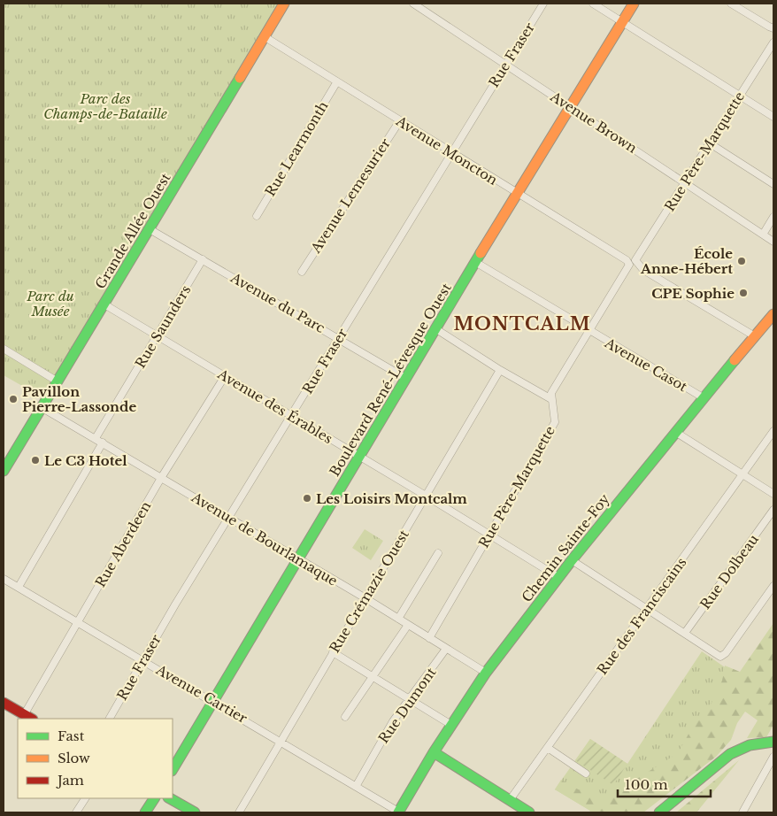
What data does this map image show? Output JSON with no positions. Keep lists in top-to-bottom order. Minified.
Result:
{"streets":{"main road":["Grande Allée Ouest","Boulevard René-Lévesque Ouest","Chemin Sainte-Foy"],"street":["Rue Fraser","Avenue Brown","Rue Learmonth","Avenue Moncton","Rue Père-Marquette","Avenue Lemesurier","Avenue du Parc","Rue Saunders","Avenue Casot","Avenue des Érables","Avenue de Bourlamaque","Rue Aberdeen","Rue Dolbeau","Rue Crémazie Ouest","Rue des Franciscains","Avenue Cartier","Rue Dumont"]},"crossings":[["Rue Fraser","Avenue Brown"],["Rue Fraser","Avenue Moncton"],["Rue Fraser","Avenue du Parc"],["Rue Fraser","Avenue des Érables"],["Rue Fraser","Avenue de Bourlamaque"],["Rue Fraser","Avenue Cartier"],["Avenue Brown","Rue Père-Marquette"],["Avenue Brown","Boulevard René-Lévesque Ouest"],["Rue Learmonth","Avenue Moncton"],["Avenue Moncton","Rue Père-Marquette"],["Avenue Moncton","Avenue Lemesurier"],["Avenue Moncton","Grande Allée Ouest"],["Avenue Moncton","Boulevard René-Lévesque Ouest"],["Avenue Moncton","Chemin Sainte-Foy"],["Rue Père-Marquette","Avenue Casot"],["Rue Père-Marquette","Avenue des Érables"],["Rue Père-Marquette","Avenue de Bourlamaque"],["Grande Allée Ouest","Avenue du Parc"],["Grande Allée Ouest","Avenue des Érables"],["Grande Allée Ouest","Avenue de Bourlamaque"],["Avenue du Parc","Rue Saunders"],["Avenue du Parc","Boulevard René-Lévesque Ouest"],["Rue Saunders","Avenue des Érables"],["Rue Saunders","Avenue de Bourlamaque"],["Avenue Casot","Boulevard René-Lévesque Ouest"],["Avenue Casot","Chemin Sainte-Foy"],["Boulevard René-Lévesque Ouest","Avenue des Érables"],["Boulevard René-Lévesque Ouest","Avenue de Bourlamaque"],["Boulevard René-Lévesque Ouest","Avenue Cartier"],["Avenue des Érables","Rue Aberdeen"],["Avenue des Érables","Chemin Sainte-Foy"],["Avenue des Érables","Rue Crémazie Ouest"],["Avenue de Bourlamaque","Rue Aberdeen"],["Avenue de Bourlamaque","Chemin Sainte-Foy"],["Avenue de Bourlamaque","Rue Crémazie Ouest"],["Avenue de Bourlamaque","Rue Dumont"],["Rue Aberdeen","Avenue Cartier"],["Chemin Sainte-Foy","Avenue Cartier"],["Rue Crémazie Ouest","Avenue Cartier"],["Avenue Cartier","Rue Dumont"]],"districts":["MONTCALM"],"parks":["Parc des Champs-de-Bataille","Parc du Musée"],"places":["École Anne-Hébert","CPE Sophie","Pavillon Pierre-Lassonde","Le C3 Hotel","Les Loisirs Montcalm"],"legend":["Fast","Slow","Jam"],"scale_bar":"100 m"}
